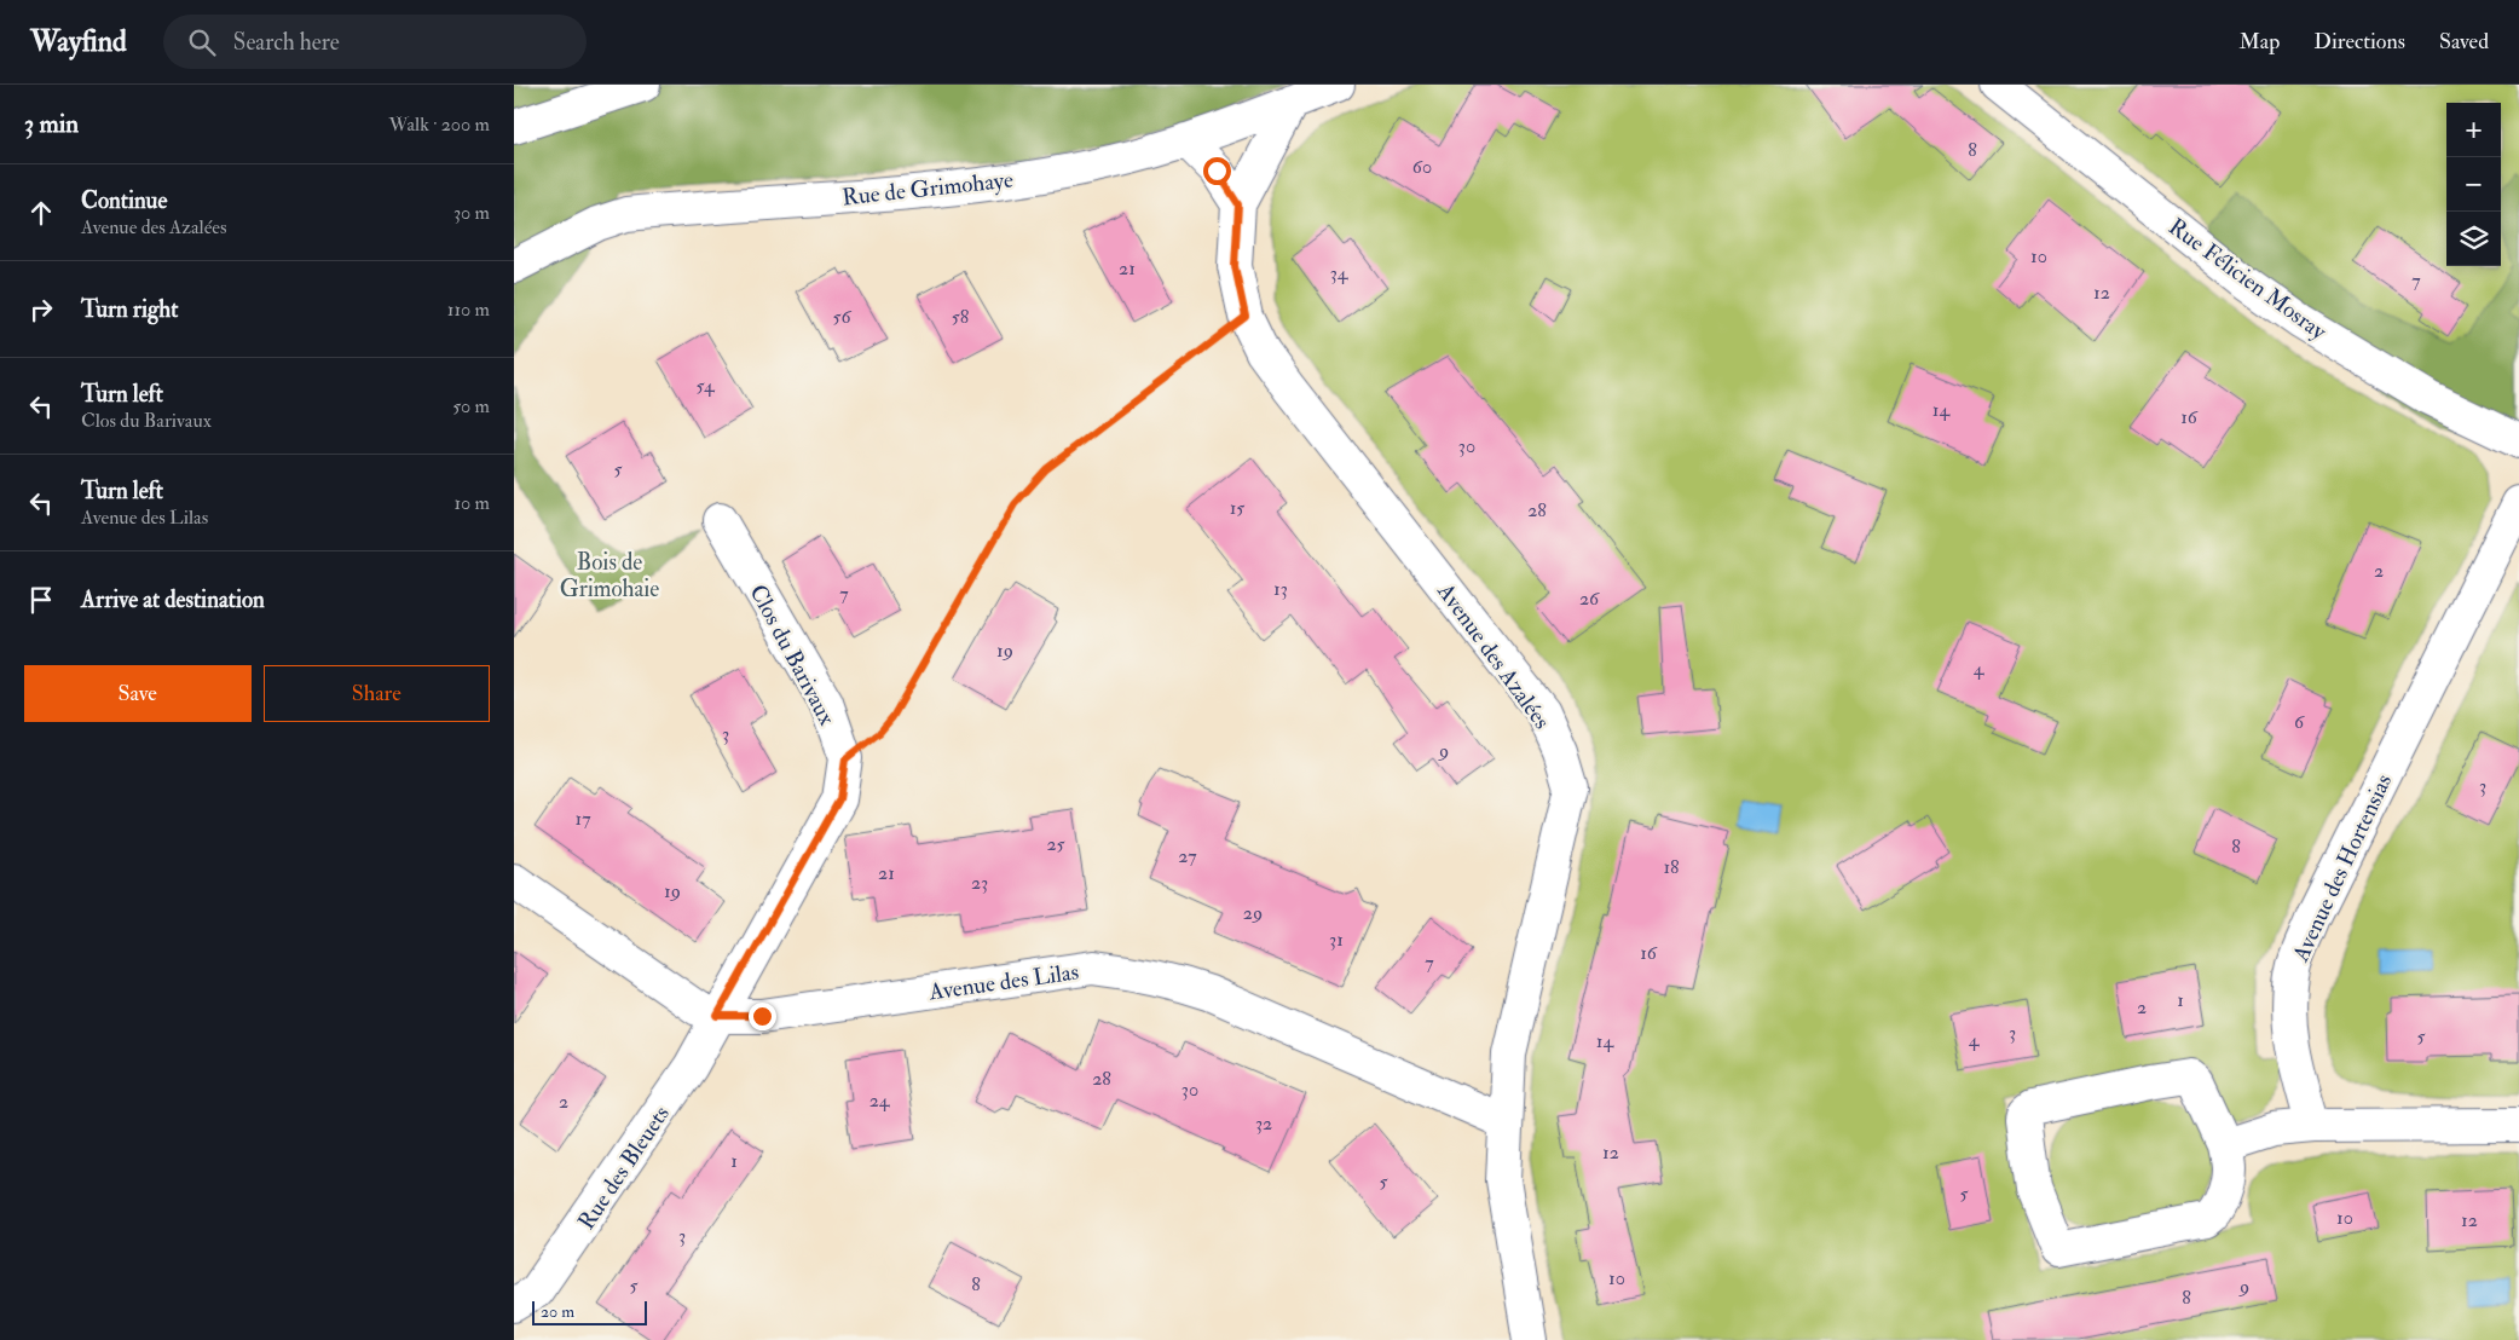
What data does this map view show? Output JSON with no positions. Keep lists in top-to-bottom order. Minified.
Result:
{"streets":{"street":["Rue de Grimohaye","Rue Félicien Mosray","Clos du Barivaux","Avenue des Azalées","Avenue des Hortensias","Avenue des Lilas","Rue des Bleuets"]},"crossings":[["Rue de Grimohaye","Avenue des Azalées"],["Clos du Barivaux","Avenue des Lilas"],["Clos du Barivaux","Rue des Bleuets"],["Avenue des Azalées","Avenue des Lilas"],["Avenue des Lilas","Rue des Bleuets"]],"parks":["Bois de Grimohaie"],"house_numbers":["8","60","10","21","34","7","12","56","58","54","14","16","30","5","15","28","2","13","7","26","19","4","6","3","9","3","17","25","8","27","18","21","23","19","29","31","16","7","1","2","3","5","4","14","28","30","24","2","32","12","1","5","5","10","12","3","10","8","5","9","8"],"scale_bar":"20 m","page":{"header":"Wayfind","search":"Search here","nav":["Map","Directions","Saved"],"heading":["3 min","Walk · 200 m"],"map_buttons":["+","−"],"list":[["Continue","Avenue des Azalées","30 m"],["Turn right","110 m"],["Turn left","Clos du Barivaux","50 m"],["Turn left","Avenue des Lilas","10 m"],"Arrive at destination"],"buttons":["Save","Share"],"scale":"20 m"}}
